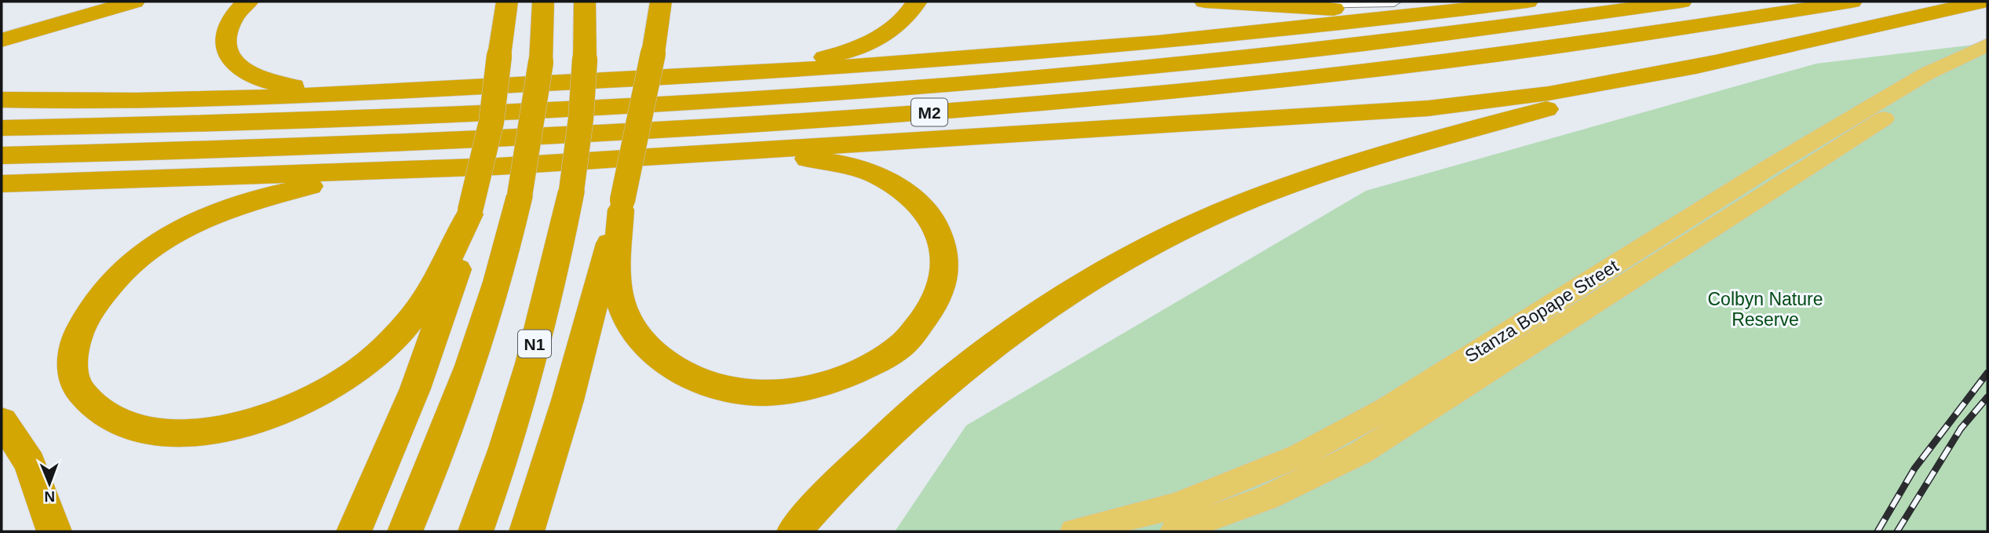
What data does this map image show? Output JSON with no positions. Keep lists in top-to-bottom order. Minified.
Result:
{"streets":{"highway":["M2","N1"],"main road":["Stanza Bopape Street"]},"parks":["Colbyn Nature Reserve"],"north":"bottom"}
